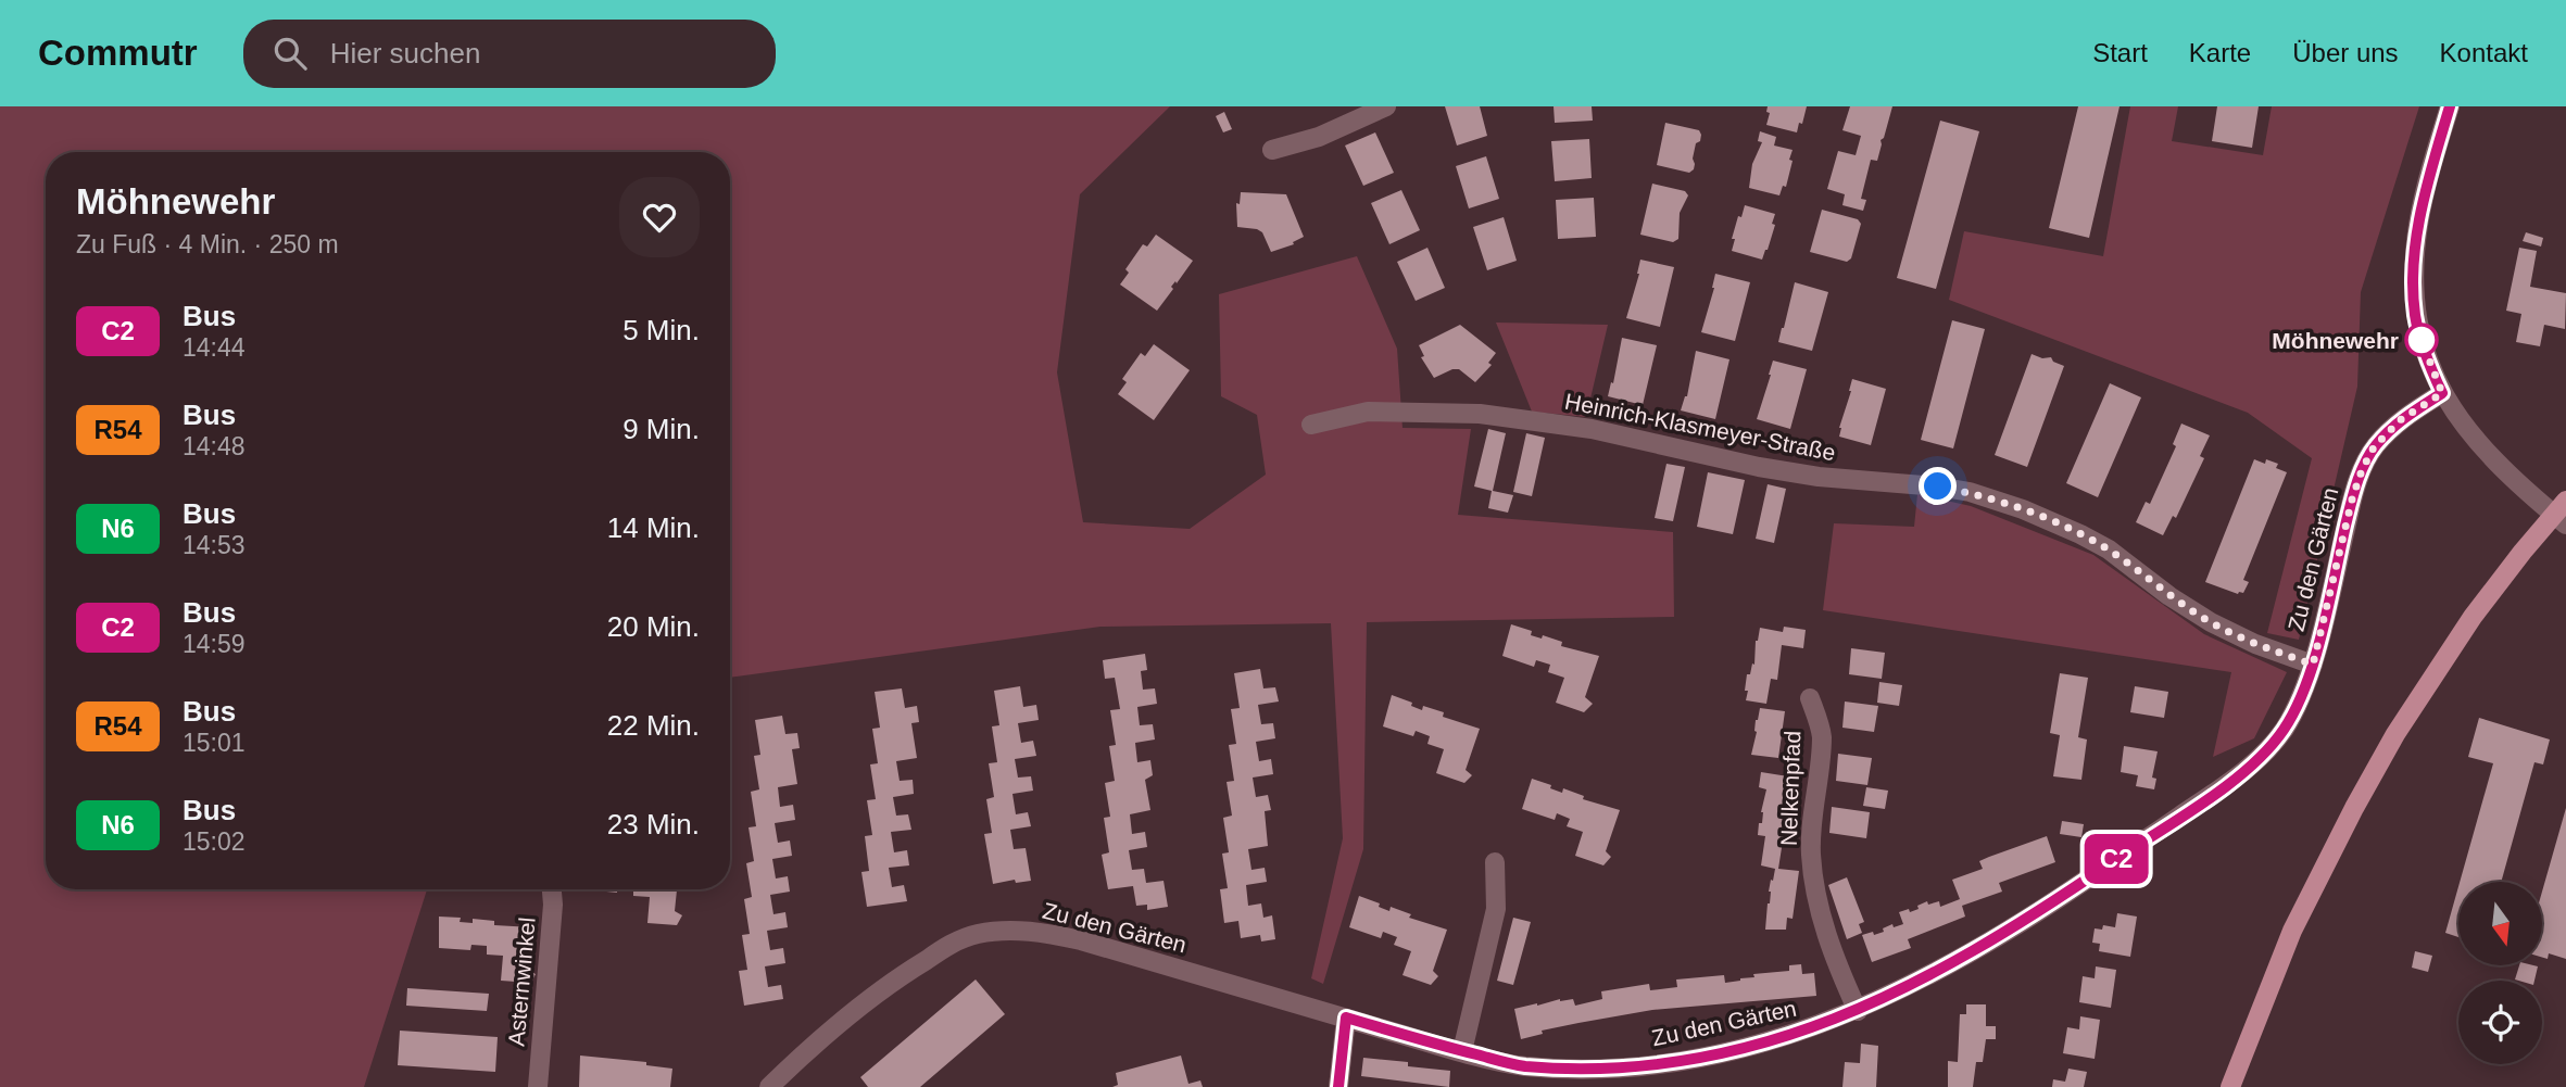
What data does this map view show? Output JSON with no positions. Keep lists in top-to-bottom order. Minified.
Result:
{"streets":{"street":["Heinrich-Klasmeyer-Straße","Zu den Gärten","Nelkenpfad","Asternwinkel"]},"crossings":[["Heinrich-Klasmeyer-Straße","Zu den Gärten"],["Zu den Gärten","Nelkenpfad"]],"places":["Möhnewehr"],"lines":["bus line C2"],"north":"bottom","page":{"header":"Commutr","search":"Hier suchen","nav":["Start","Karte","Über uns","Kontakt"],"on_map":"C2","heading":["Möhnewehr","Zu Fuß · 4 Min. · 250 m"],"list":[{"mark":"C2","name":"Bus","note":"14:44","value":"5 Min."},{"mark":"R54","name":"Bus","note":"14:48","value":"9 Min."},{"mark":"N6","name":"Bus","note":"14:53","value":"14 Min."},{"mark":"C2","name":"Bus","note":"14:59","value":"20 Min."},{"mark":"R54","name":"Bus","note":"15:01","value":"22 Min."},{"mark":"N6","name":"Bus","note":"15:02","value":"23 Min."}]}}
